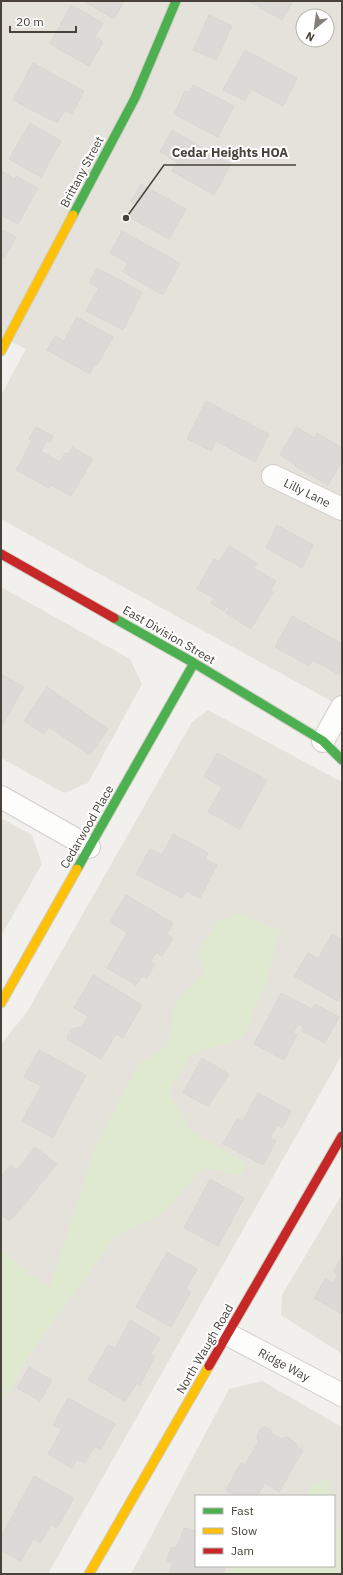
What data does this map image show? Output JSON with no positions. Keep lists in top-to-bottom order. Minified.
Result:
{"streets":{"street":["Brittany Street","Lilly Lane","East Division Street","Cedarwood Place","North Waugh Road","Ridge Way"]},"crossings":[["East Division Street","Cedarwood Place"],["North Waugh Road","Ridge Way"]],"places":["Cedar Heights HOA"],"legend":["Fast","Slow","Jam"],"scale_bar":"20 m","north":"bottom left"}
